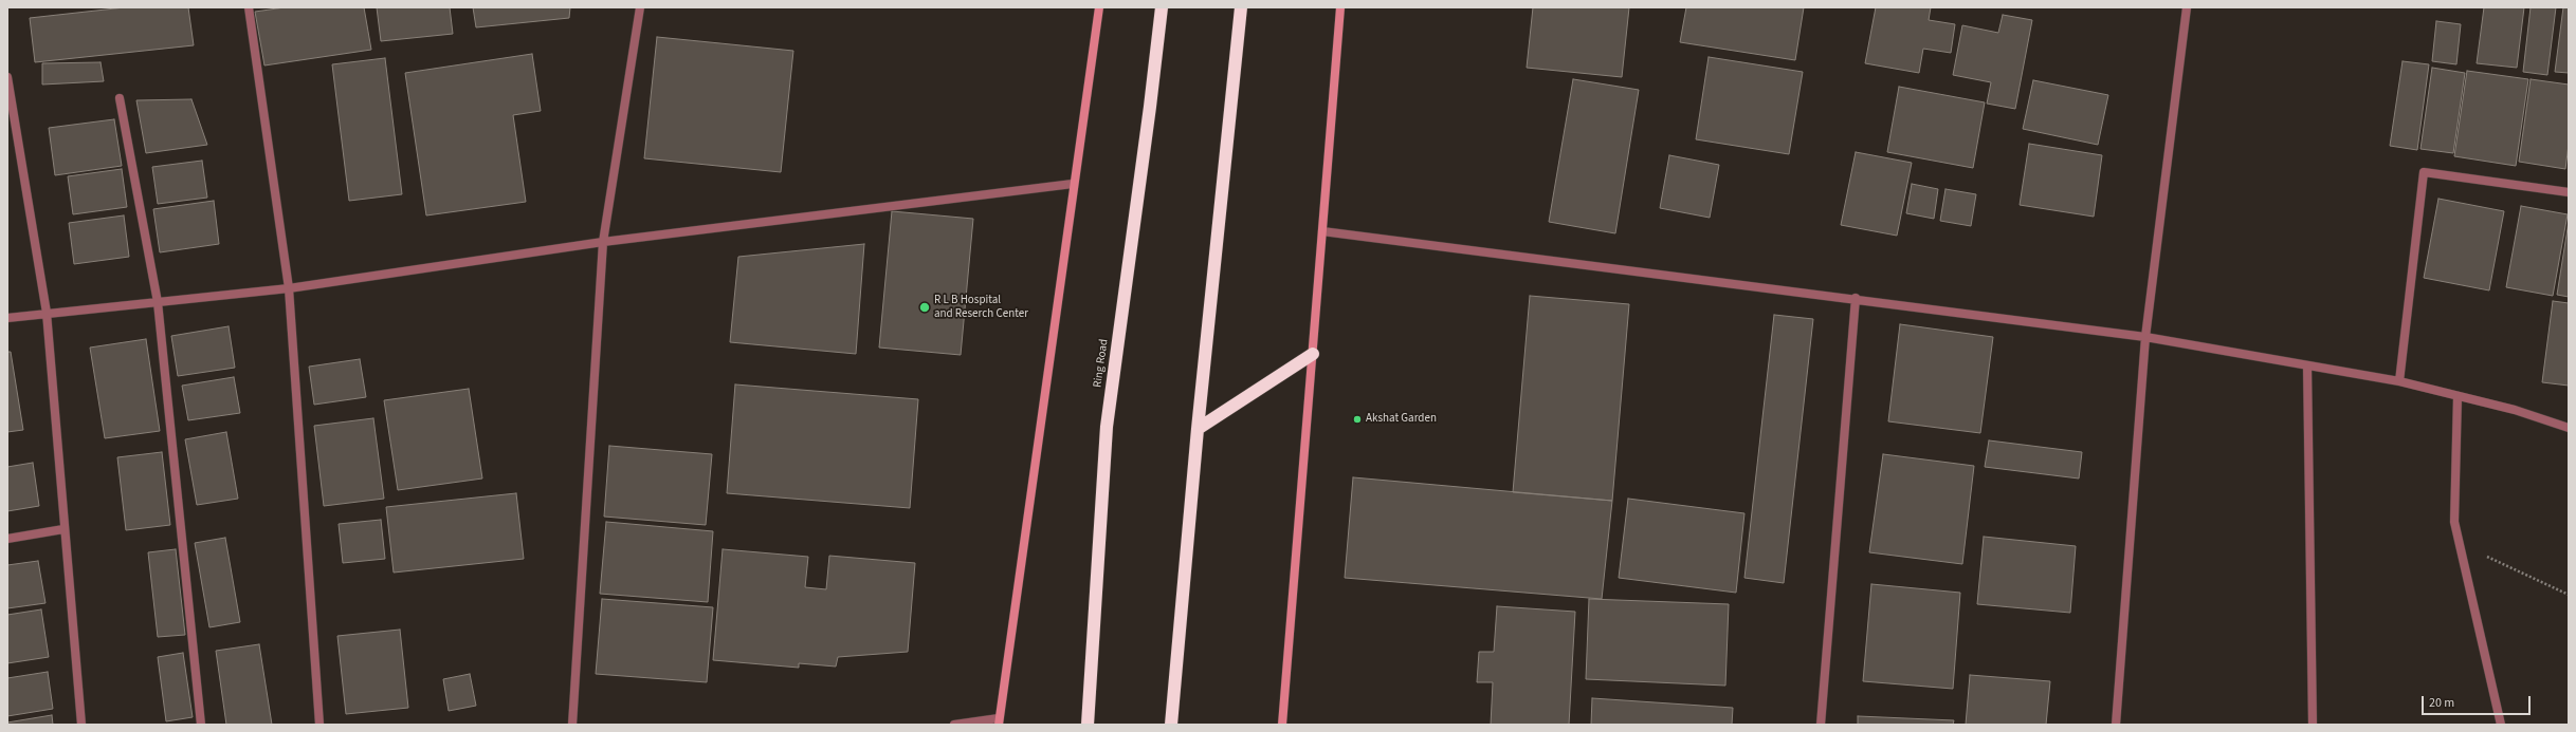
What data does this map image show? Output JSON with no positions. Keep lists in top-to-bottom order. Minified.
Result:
{"streets":{"highway":["Ring Road"]},"places":["R L B Hospital and Reserch Center","Akshat Garden"],"scale_bar":"20 m"}
